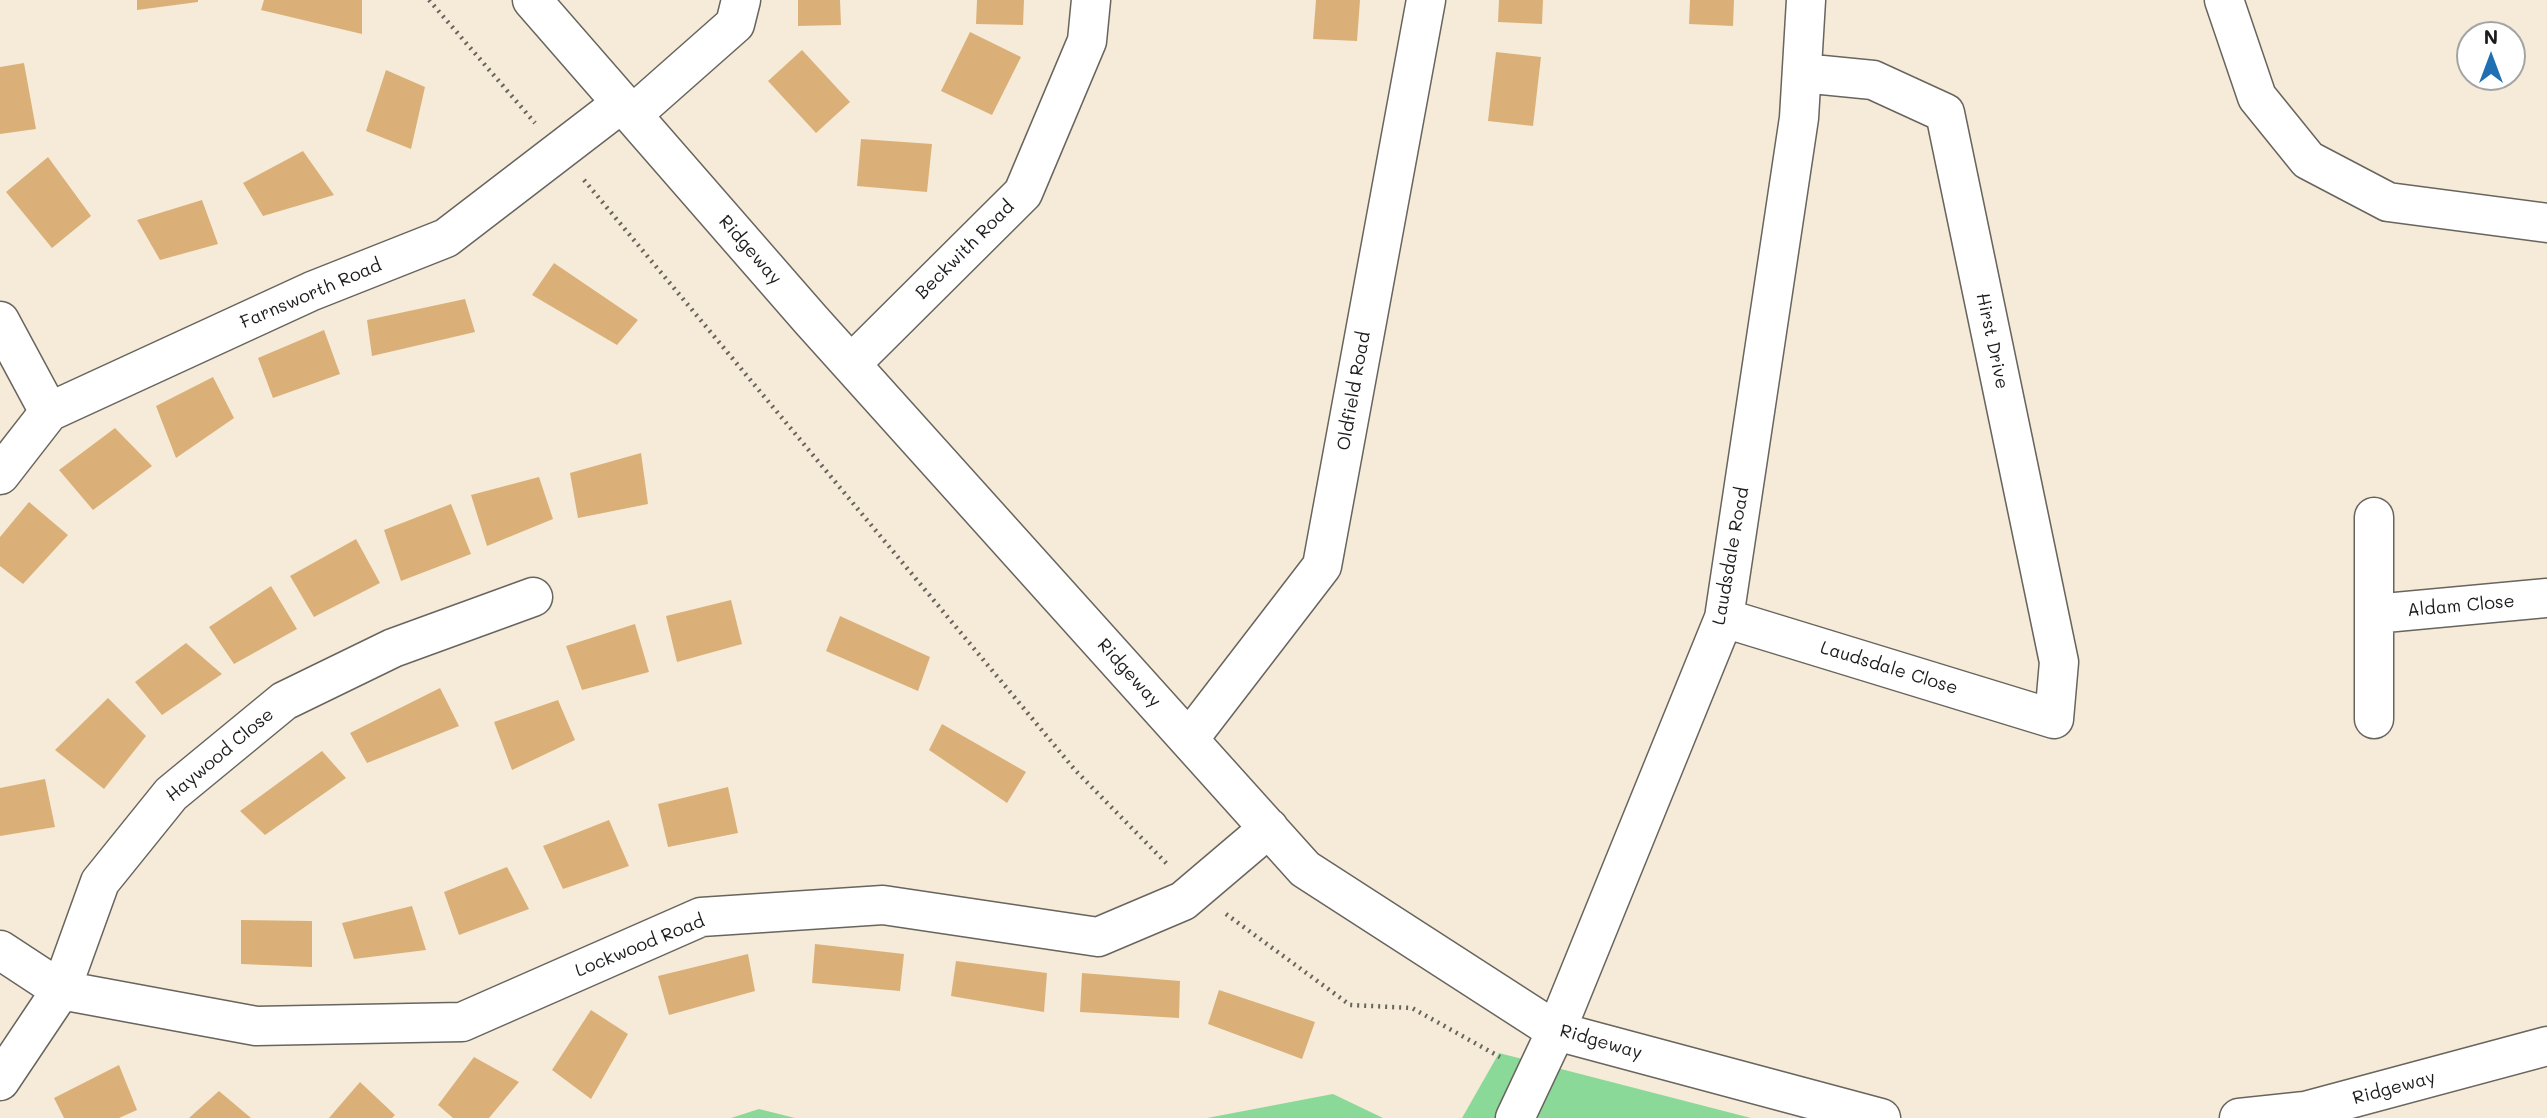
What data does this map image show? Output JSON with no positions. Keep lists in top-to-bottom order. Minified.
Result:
{"streets":{"street":["Ridgeway","Beckwith Road","Farnsworth Road","Hirst Drive","Oldfield Road","Laudsdale Road","Aldam Close","Laudsdale Close","Haywood Close","Lockwood Road"]},"crossings":[["Ridgeway","Beckwith Road"],["Ridgeway","Farnsworth Road"],["Ridgeway","Oldfield Road"],["Ridgeway","Laudsdale Road"],["Ridgeway","Lockwood Road"],["Hirst Drive","Laudsdale Road"],["Hirst Drive","Laudsdale Close"],["Laudsdale Road","Laudsdale Close"],["Haywood Close","Lockwood Road"]],"north":"top"}
